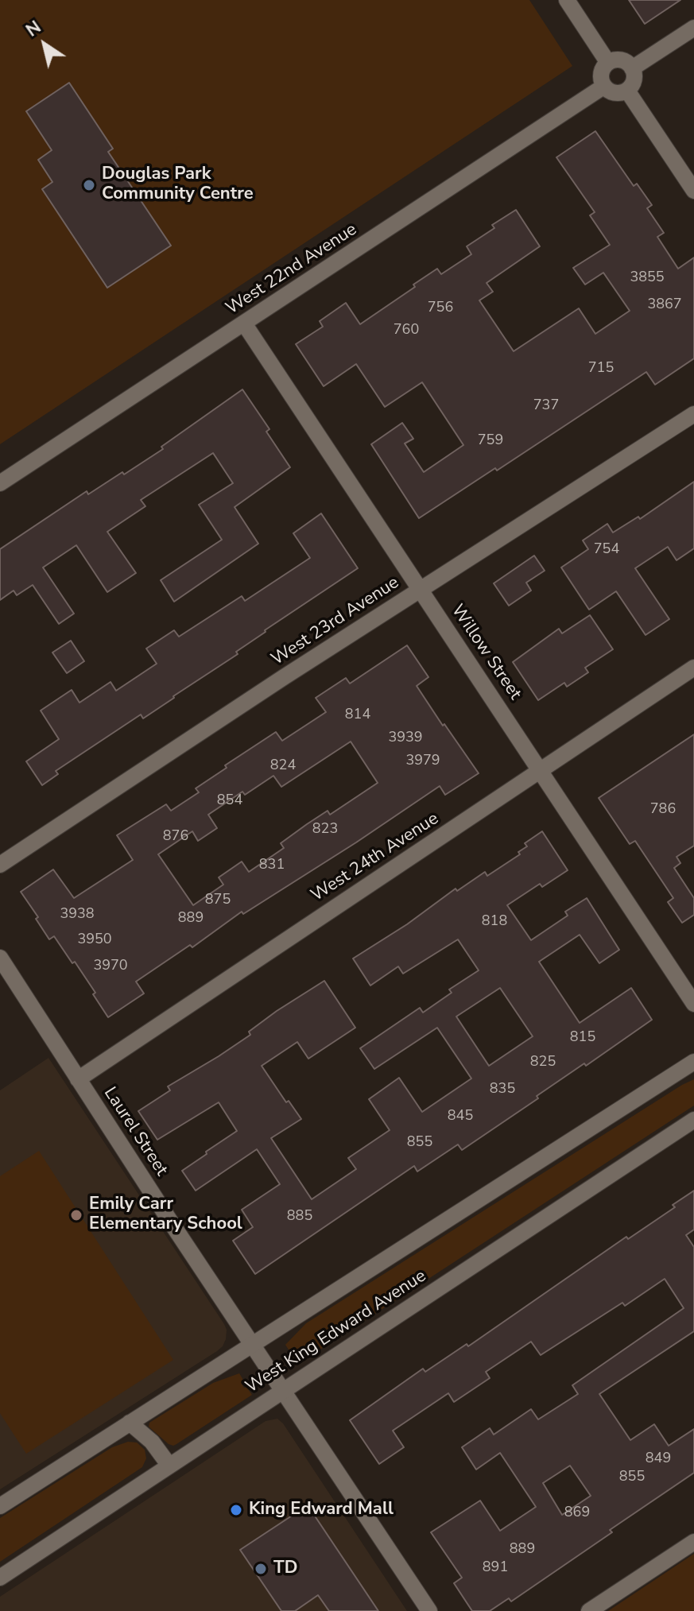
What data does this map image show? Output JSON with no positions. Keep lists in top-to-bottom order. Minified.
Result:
{"streets":{"street":["West 22nd Avenue","West 23rd Avenue","Willow Street","West 24th Avenue","Laurel Street","West King Edward Avenue"]},"crossings":[["West 22nd Avenue","Willow Street"],["West 23rd Avenue","Willow Street"],["Willow Street","West 24th Avenue"],["West 24th Avenue","Laurel Street"],["Laurel Street","West King Edward Avenue"]],"places":["Douglas Park Community Centre","Emily Carr Elementary School","King Edward Mall","TD"],"house_numbers":["3855","3867","756","760","715","737","759","754","814","3939","3979","824","854","786","823","876","831","875","3938","889","818","3950","3970","815","825","835","845","855","885","849","855","869","889","891"],"north":"top left"}
